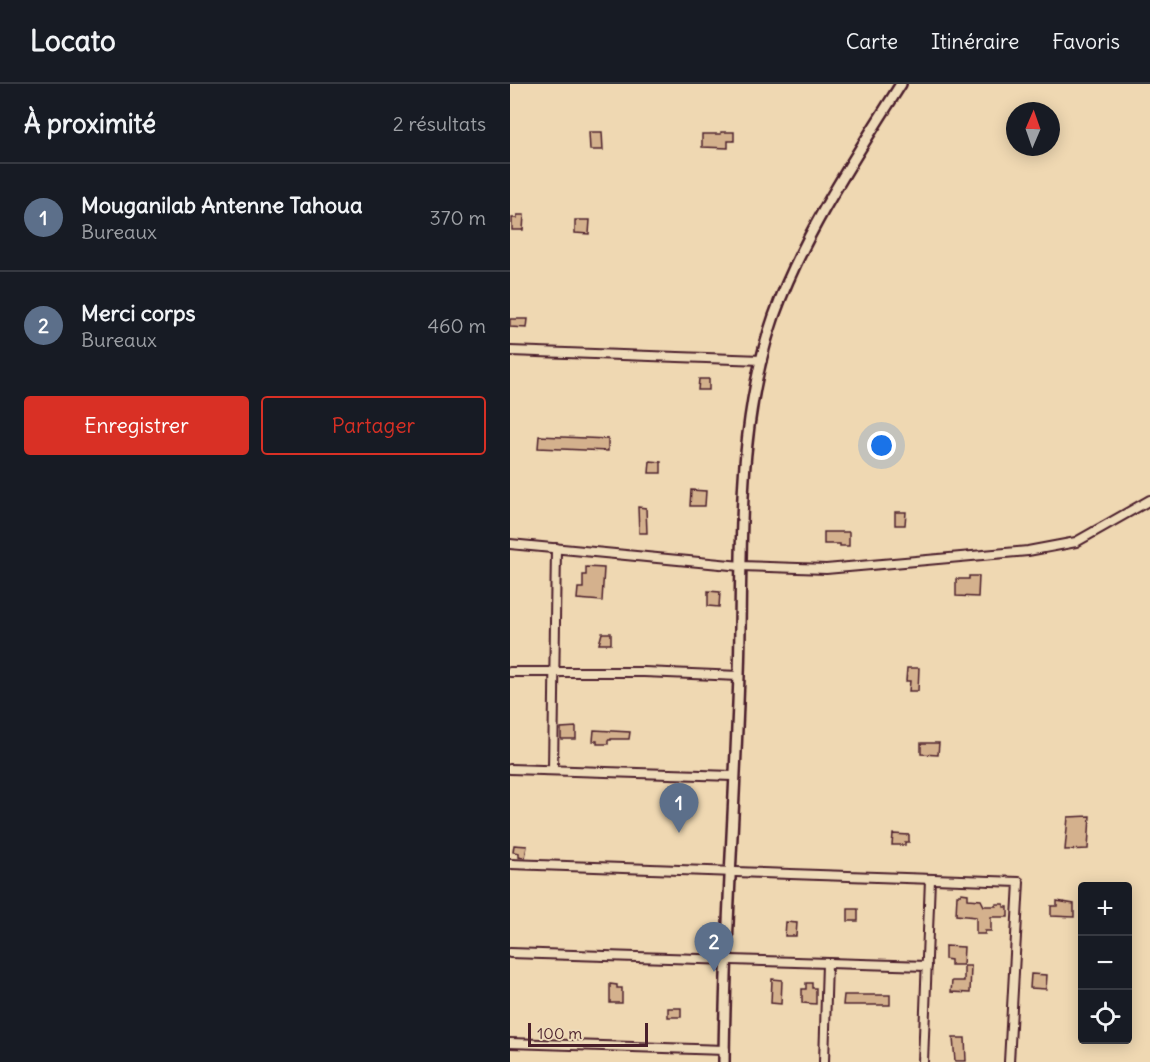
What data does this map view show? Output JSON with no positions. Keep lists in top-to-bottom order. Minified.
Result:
{"scale_bar":"100 m","north":"top","page":{"header":"Locato","nav":["Carte","Itinéraire","Favoris"],"heading":["À proximité","2 résultats"],"list":[{"mark":"1","name":"Mouganilab Antenne Tahoua","note":"Bureaux","value":"370 m"},{"mark":"2","name":"Merci corps","note":"Bureaux","value":"460 m"}],"buttons":["Enregistrer","Partager"],"pins":["1","2"],"map_buttons":["+","−"],"scale":"100 m"}}
